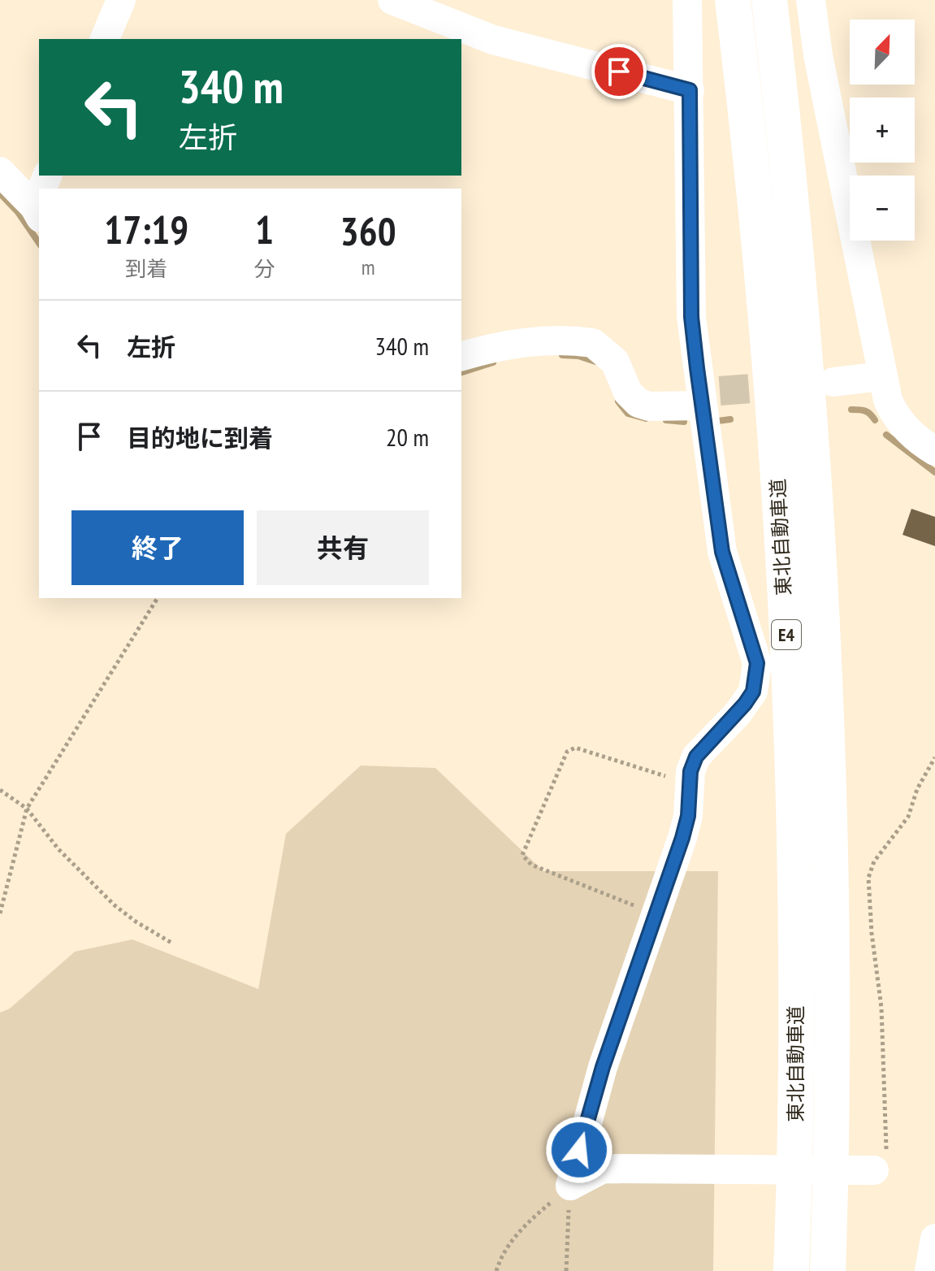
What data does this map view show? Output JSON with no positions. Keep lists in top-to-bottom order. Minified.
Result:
{"streets":{"highway":["東北自動車道","E4"]},"north":"top right","page":{"map_buttons":["+","−"],"turn":["340 m","左折"],"eta":["17:19","到着","1","分","360","m"],"list":[{"name":"左折","value":"340 m"},{"name":"目的地に到着","value":"20 m"}],"buttons":["終了","共有"]}}
